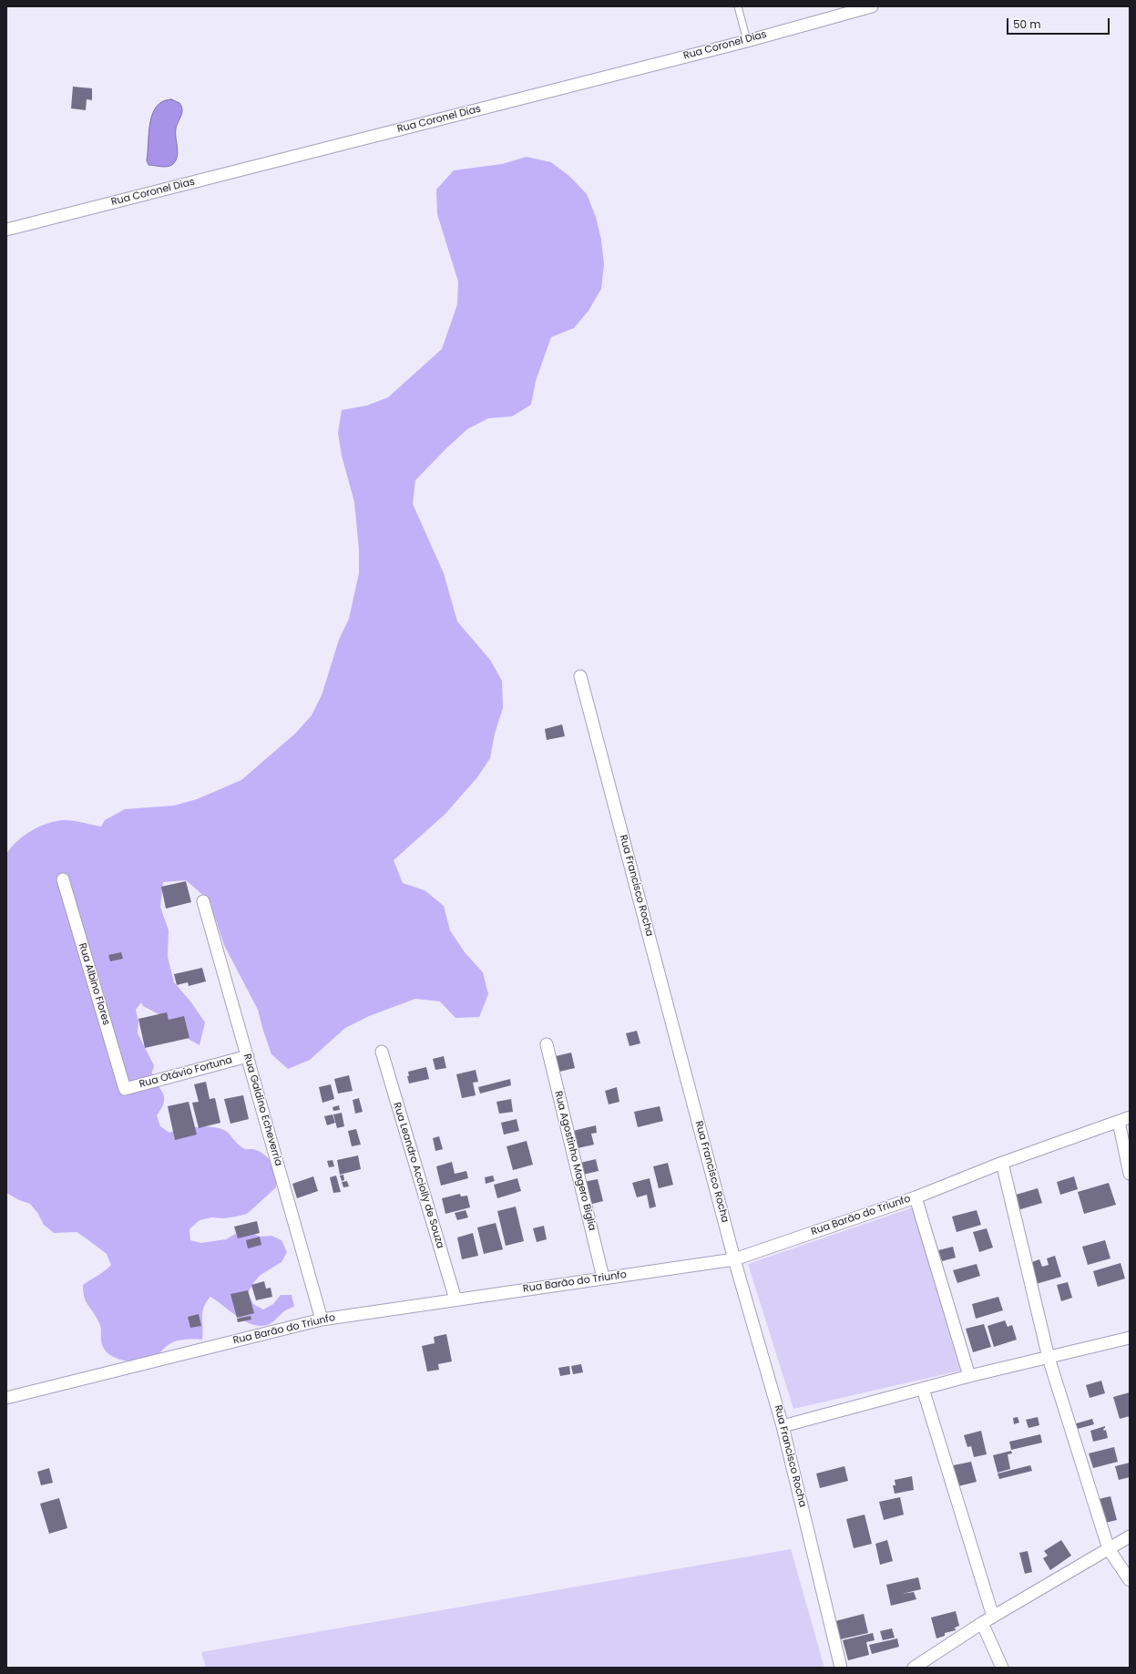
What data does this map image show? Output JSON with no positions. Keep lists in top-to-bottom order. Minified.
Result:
{"streets":{"street":["Rua Coronel Dias","Rua Francisco Rocha","Rua Albino Flores","Rua Otávio Fortuna","Rua Galdino Echeverria","Rua Agostinho Magero Biglia","Rua Leandro Acciolly de Souza","Rua Barão do Triunfo"]},"crossings":[["Rua Francisco Rocha","Rua Barão do Triunfo"],["Rua Albino Flores","Rua Otávio Fortuna"],["Rua Otávio Fortuna","Rua Galdino Echeverria"],["Rua Galdino Echeverria","Rua Barão do Triunfo"],["Rua Agostinho Magero Biglia","Rua Barão do Triunfo"],["Rua Leandro Acciolly de Souza","Rua Barão do Triunfo"]],"scale_bar":"50 m"}
